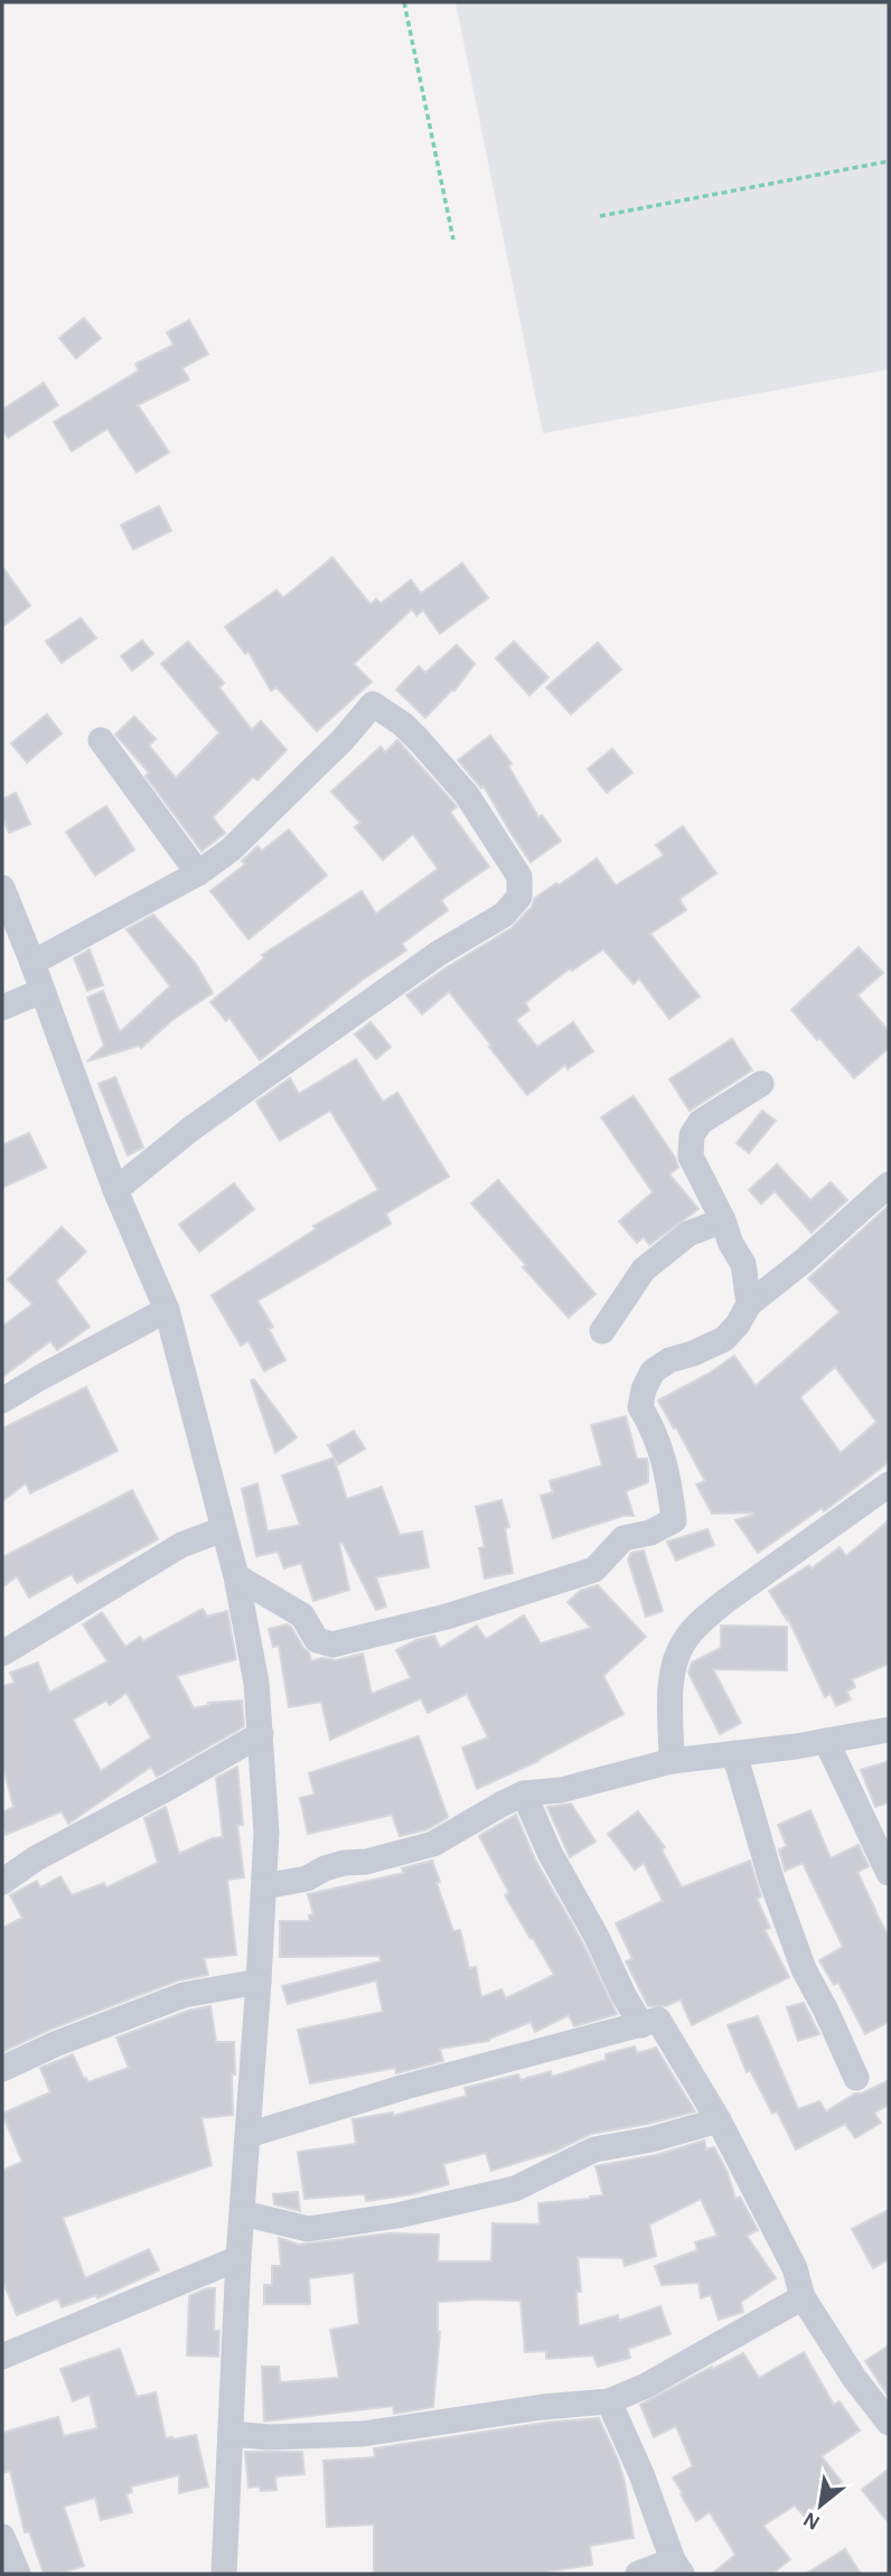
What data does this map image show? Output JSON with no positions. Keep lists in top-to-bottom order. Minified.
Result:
{"north":"bottom left"}
